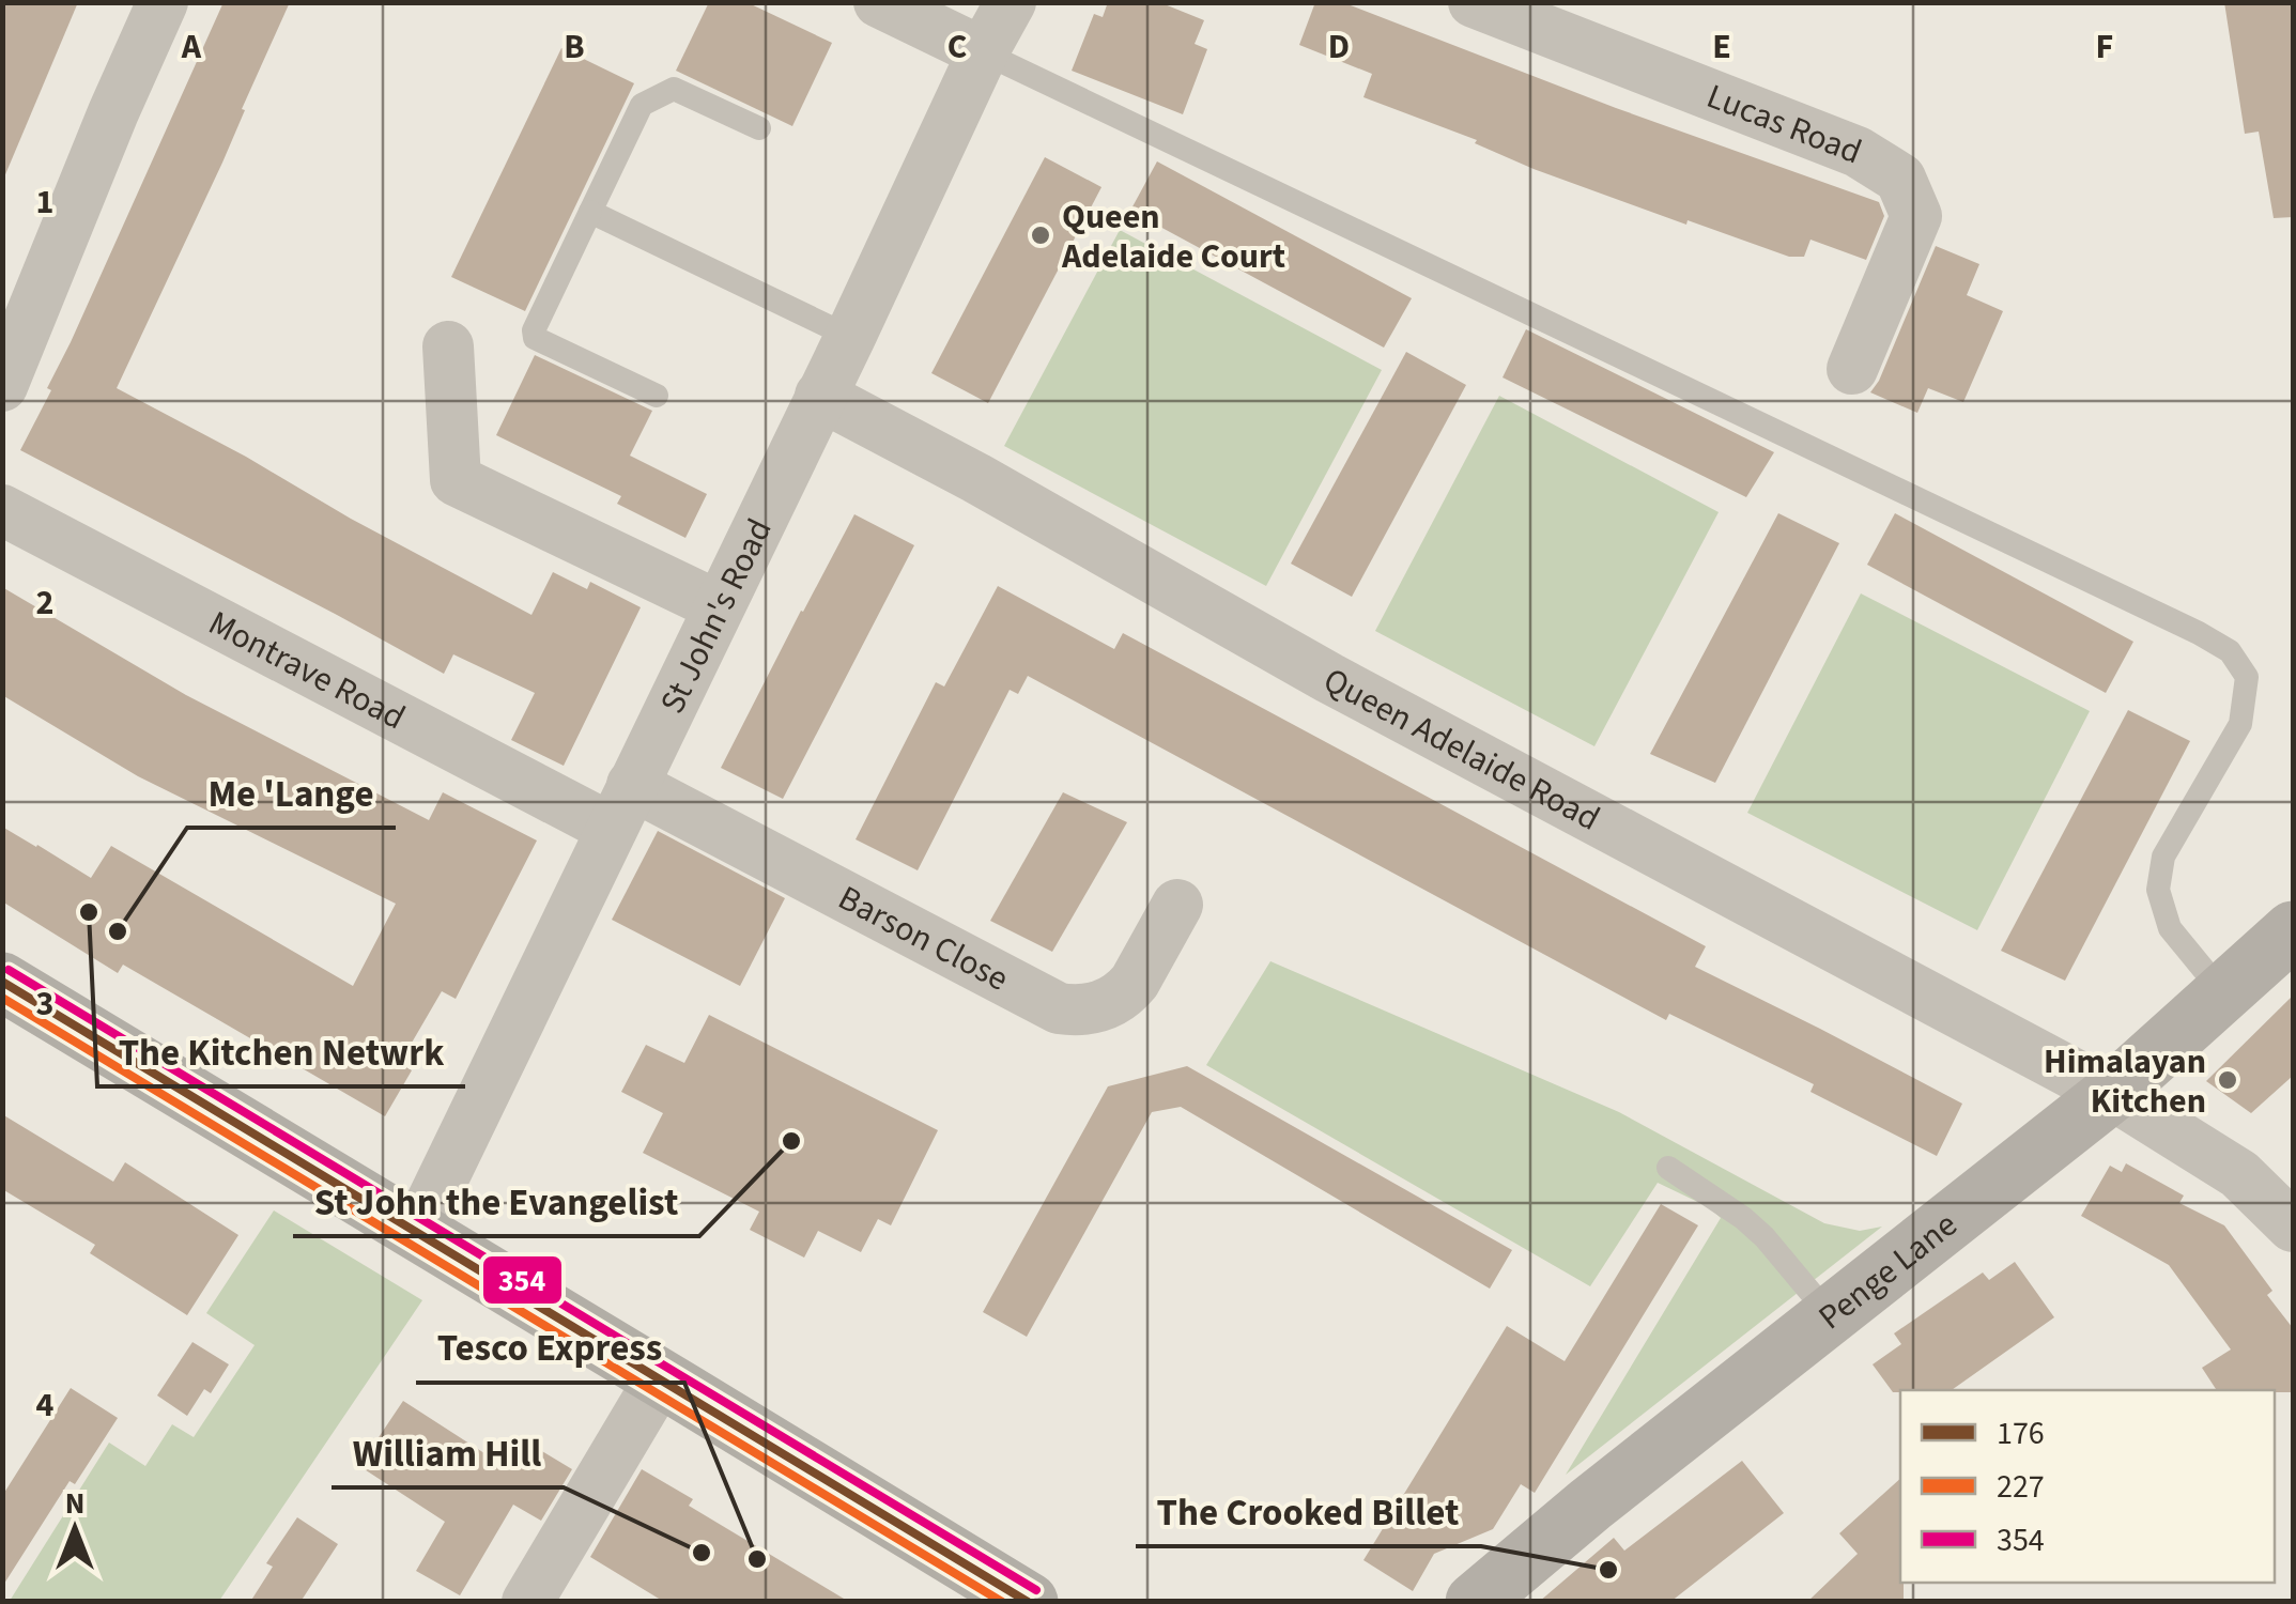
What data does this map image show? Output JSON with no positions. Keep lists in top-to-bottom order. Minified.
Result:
{"streets":{"street":["Lucas Road","St John's Road","Montrave Road","Queen Adelaide Road","Barson Close","Penge Lane"]},"crossings":[["St John's Road","Montrave Road"],["St John's Road","Queen Adelaide Road"],["St John's Road","Barson Close"],["Montrave Road","Barson Close"],["Queen Adelaide Road","Penge Lane"]],"places":["Queen Adelaide Court","The Kitchen Netwrk","Me 'Lange","Himalayan Kitchen","St John the Evangelist","William Hill","Tesco Express","The Crooked Billet"],"lines":["transit line 354","transit line 176","transit line 227"],"legend":["176","227","354"],"north":"top","grid":{"columns":["A","B","C","D","E","F"],"rows":["1","2","3","4"]}}
